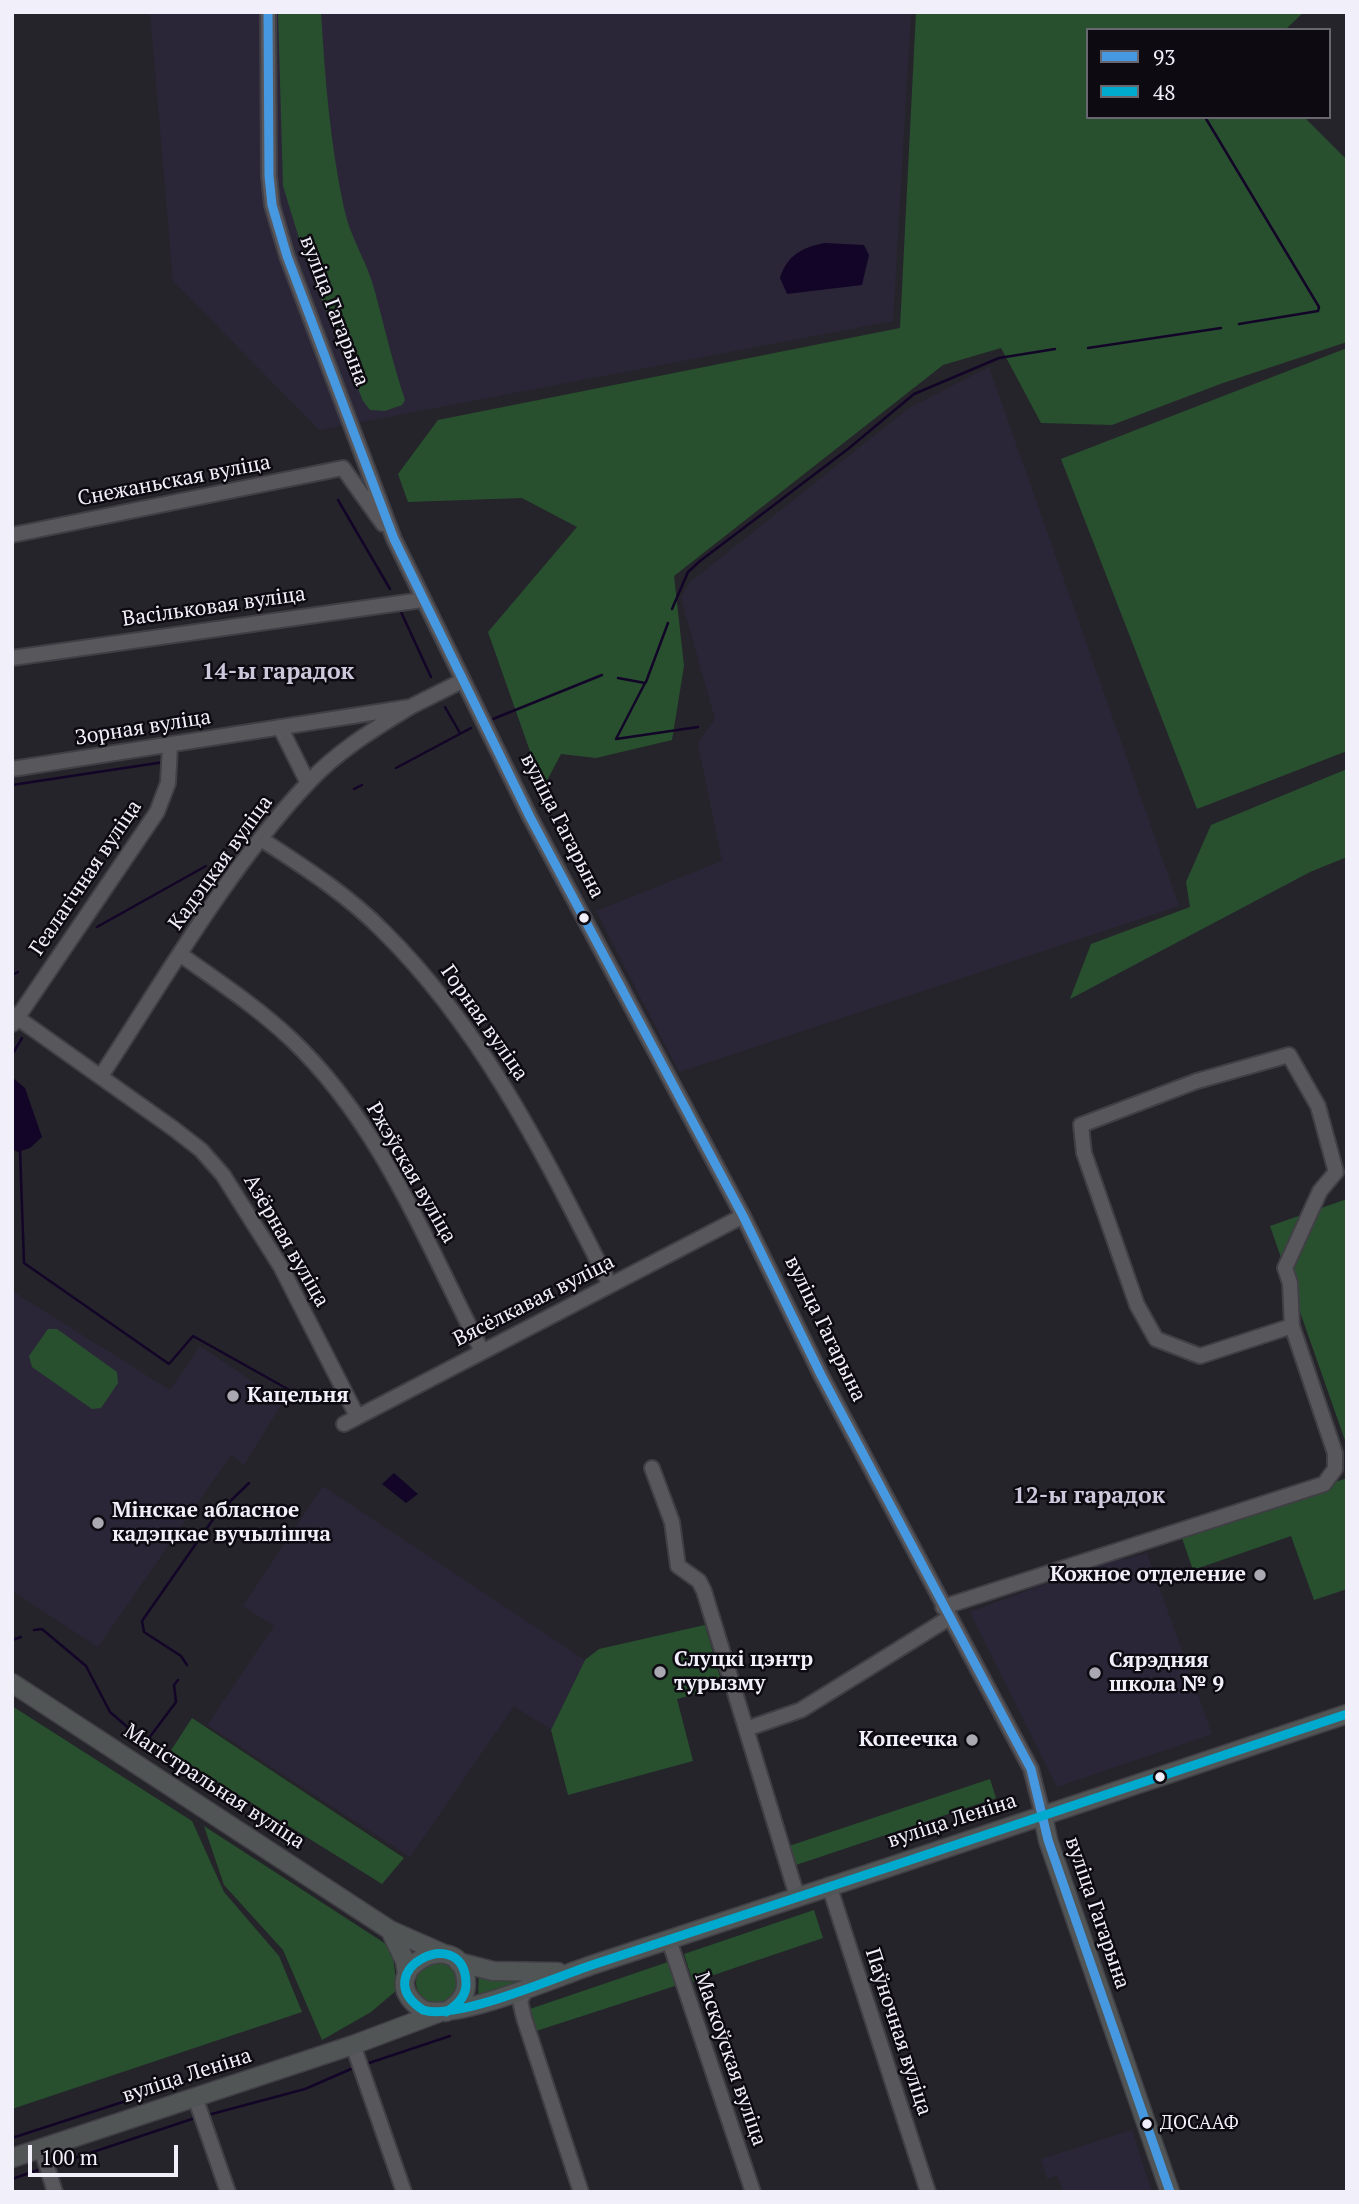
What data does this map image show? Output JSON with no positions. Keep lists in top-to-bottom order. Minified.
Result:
{"streets":{"main road":["вуліца Гагарына","Магістральная вуліца","вуліца Леніна"],"street":["Снежаньская вуліца","Васільковая вуліца","Зорная вуліца","Кадэцкая вуліца","Геалагічная вуліца","Горная вуліца","Ржэўская вуліца","Азёрная вуліца","Вясёлкавая вуліца","Паўночная вуліца","Маскоўская вуліца"]},"crossings":[["вуліца Гагарына","Снежаньская вуліца"],["вуліца Гагарына","Васільковая вуліца"],["вуліца Гагарына","Зорная вуліца"],["вуліца Гагарына","Вясёлкавая вуліца"],["вуліца Гагарына","вуліца Леніна"],["Зорная вуліца","Кадэцкая вуліца"],["Зорная вуліца","Геалагічная вуліца"],["Кадэцкая вуліца","Горная вуліца"],["Кадэцкая вуліца","Ржэўская вуліца"],["Кадэцкая вуліца","Азёрная вуліца"],["Геалагічная вуліца","Азёрная вуліца"],["Горная вуліца","Вясёлкавая вуліца"],["Ржэўская вуліца","Вясёлкавая вуліца"],["Азёрная вуліца","Вясёлкавая вуліца"],["Магістральная вуліца","вуліца Леніна"],["вуліца Леніна","Паўночная вуліца"],["вуліца Леніна","Маскоўская вуліца"]],"districts":["14-ы гарадок","12-ы гарадок"],"places":["Кацельня","Мінскае абласное кадэцкае вучылішча","Кожное отделение","Слуцкі цэнтр турызму","Сярэдняя школа № 9","Копеечка","ДОСААФ"],"lines":["transit line 93","transit line 48"],"legend":["93","48"],"scale_bar":"100 m"}
